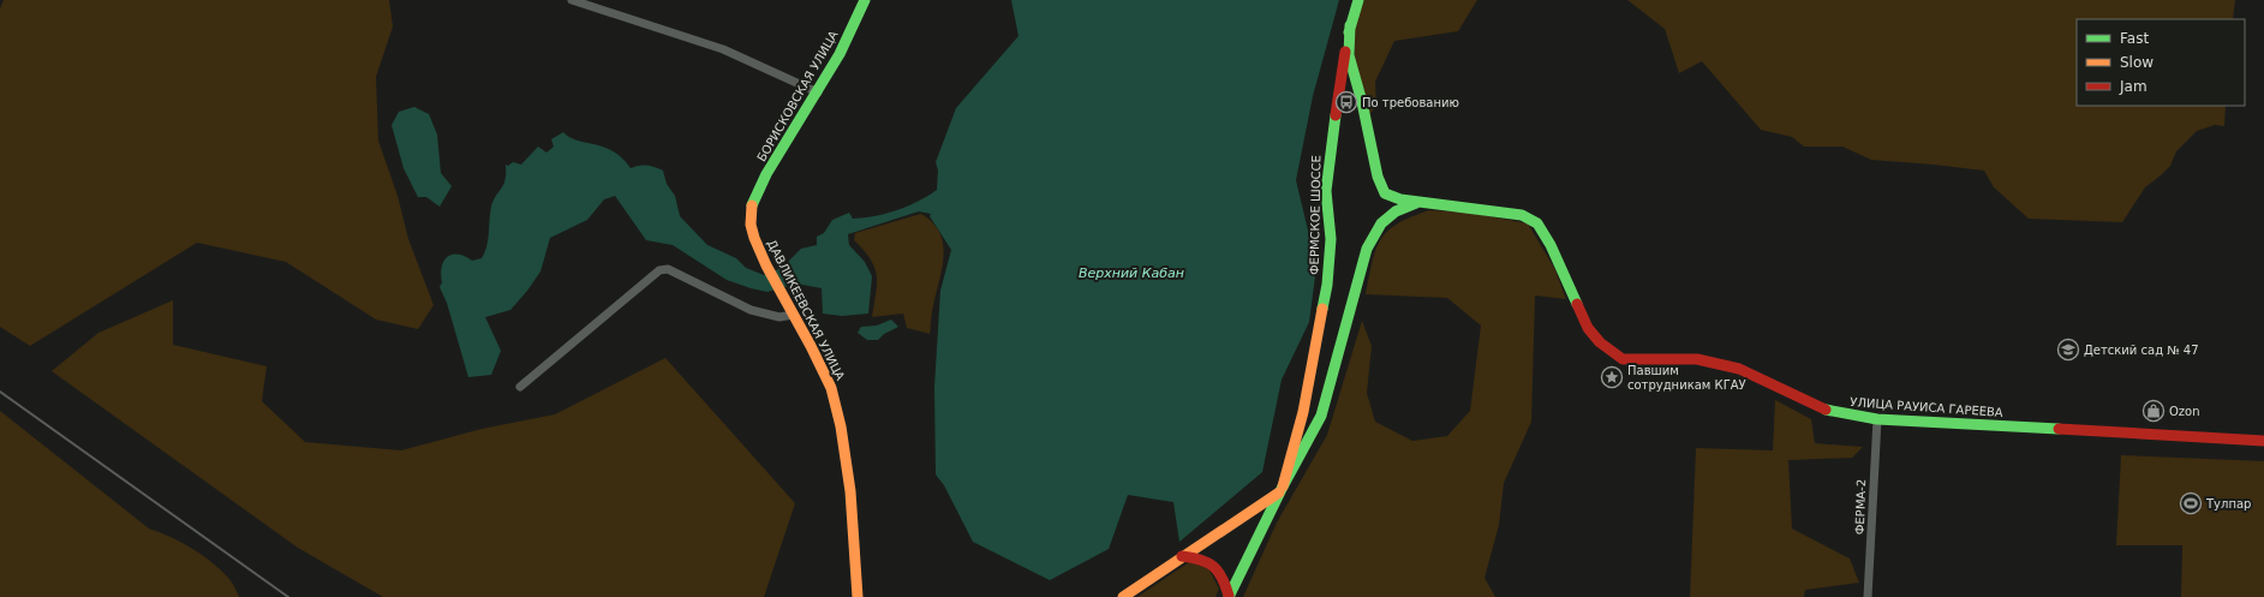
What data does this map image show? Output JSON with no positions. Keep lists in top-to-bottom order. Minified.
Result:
{"streets":{"street":["БОРИСКОВСКАЯ УЛИЦА","ФЕРМСКОЕ ШОССЕ","ДАВЛИКЕЕВСКАЯ УЛИЦА","УЛИЦА РАУИСА ГАРЕЕВА","ФЕРМА-2"]},"crossings":[["БОРИСКОВСКАЯ УЛИЦА","ДАВЛИКЕЕВСКАЯ УЛИЦА"],["ФЕРМСКОЕ ШОССЕ","УЛИЦА РАУИСА ГАРЕЕВА"],["УЛИЦА РАУИСА ГАРЕЕВА","ФЕРМА-2"]],"water":["Верхний Кабан"],"places":{"bus stop":["По требованию"],"school or university":["Детский сад № 47"],"place":["Павшим сотрудникам КГАУ"],"shop":["Ozon"],"sports":["Тулпар"]},"legend":["Fast","Slow","Jam"]}
